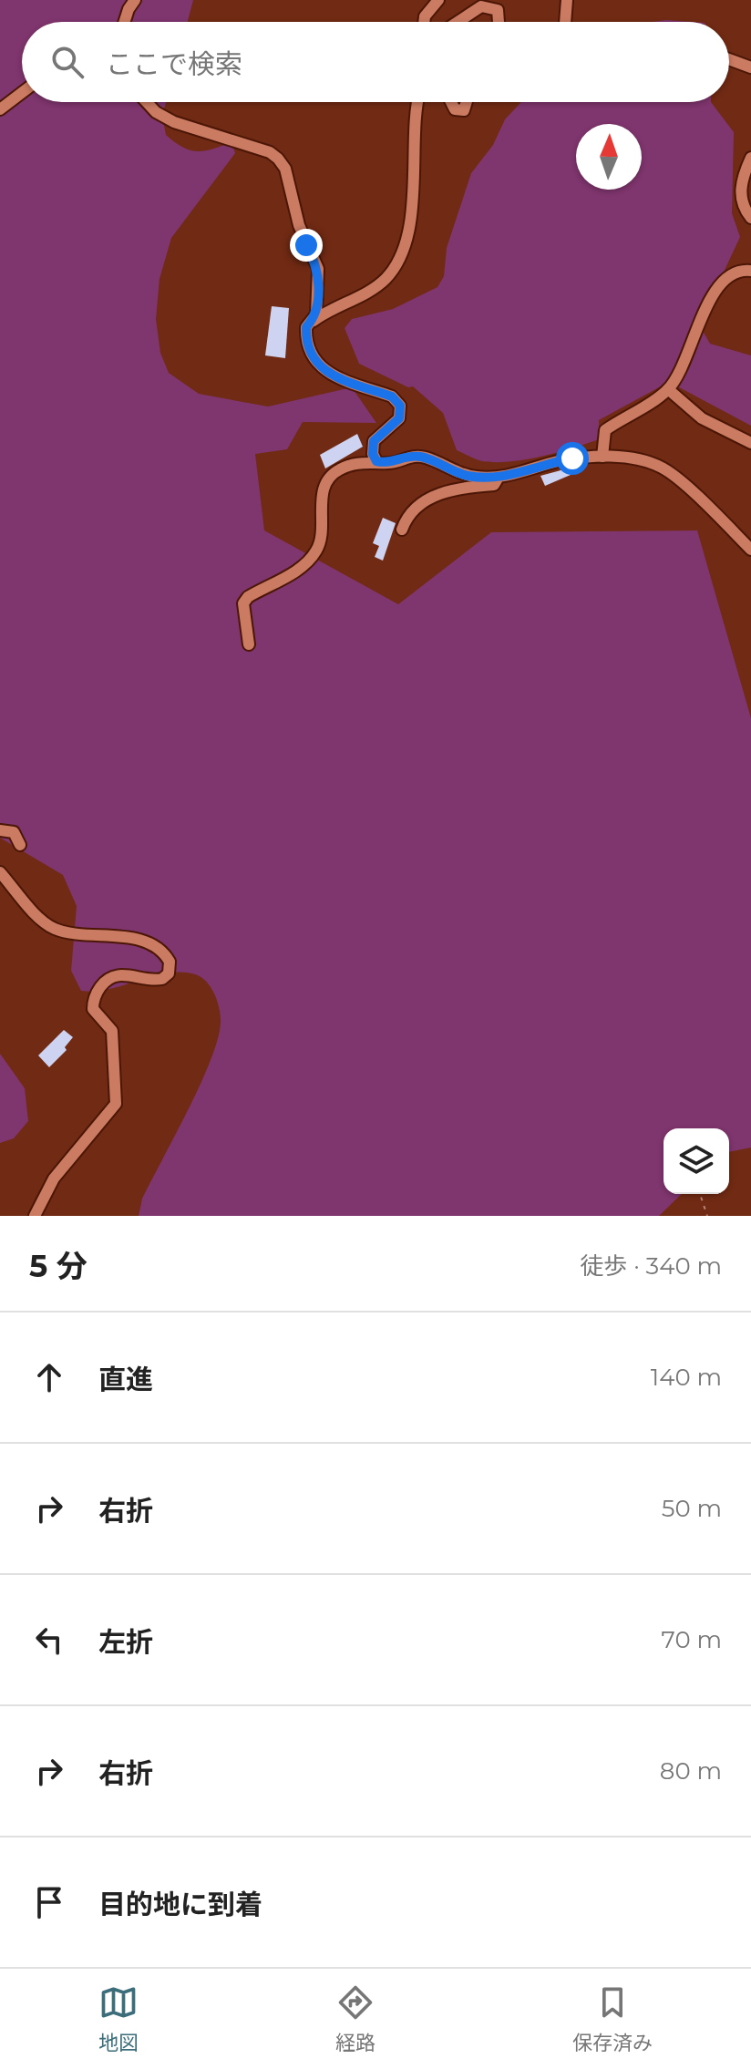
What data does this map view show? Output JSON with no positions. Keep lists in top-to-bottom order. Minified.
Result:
{"north":"top","page":{"search":"ここで検索","heading":["5 分","徒歩 · 340 m"],"list":[["直進","140 m"],["右折","50 m"],["左折","70 m"],["右折","80 m"],"目的地に到着"],"nav":["地図","経路","保存済み"]}}
